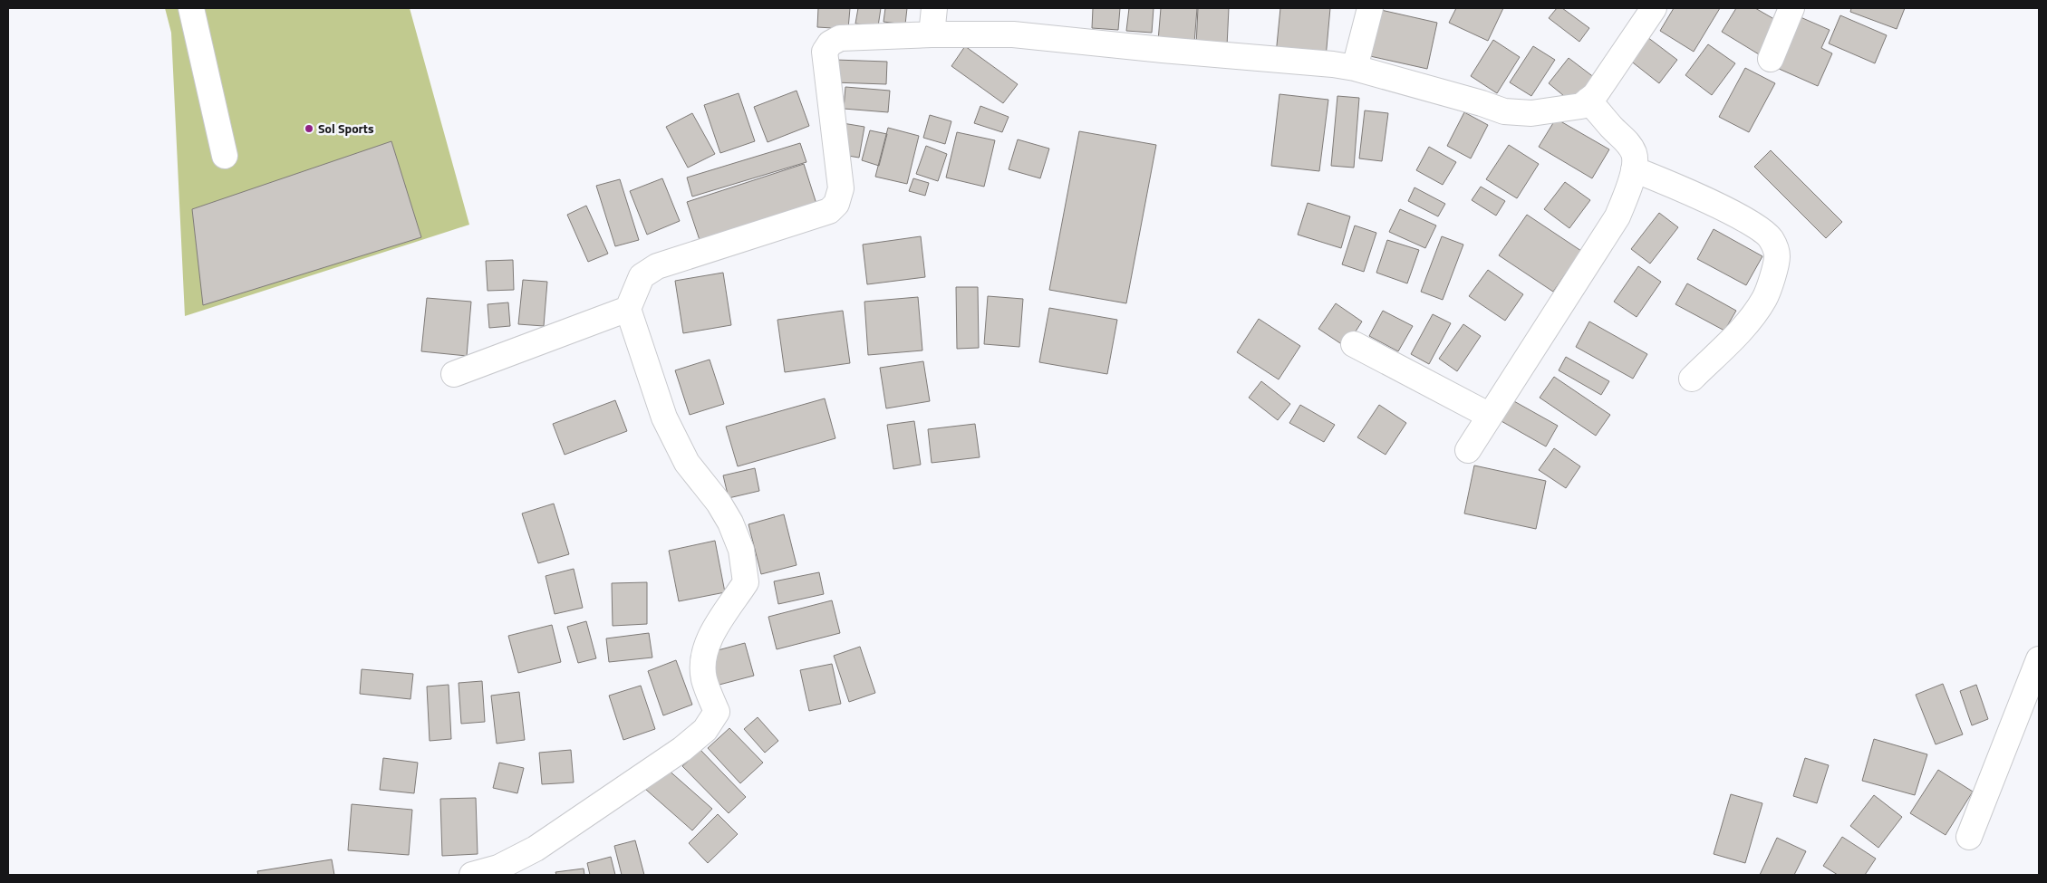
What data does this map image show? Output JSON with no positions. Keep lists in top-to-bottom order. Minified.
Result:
{"places":["Sol Sports"]}
